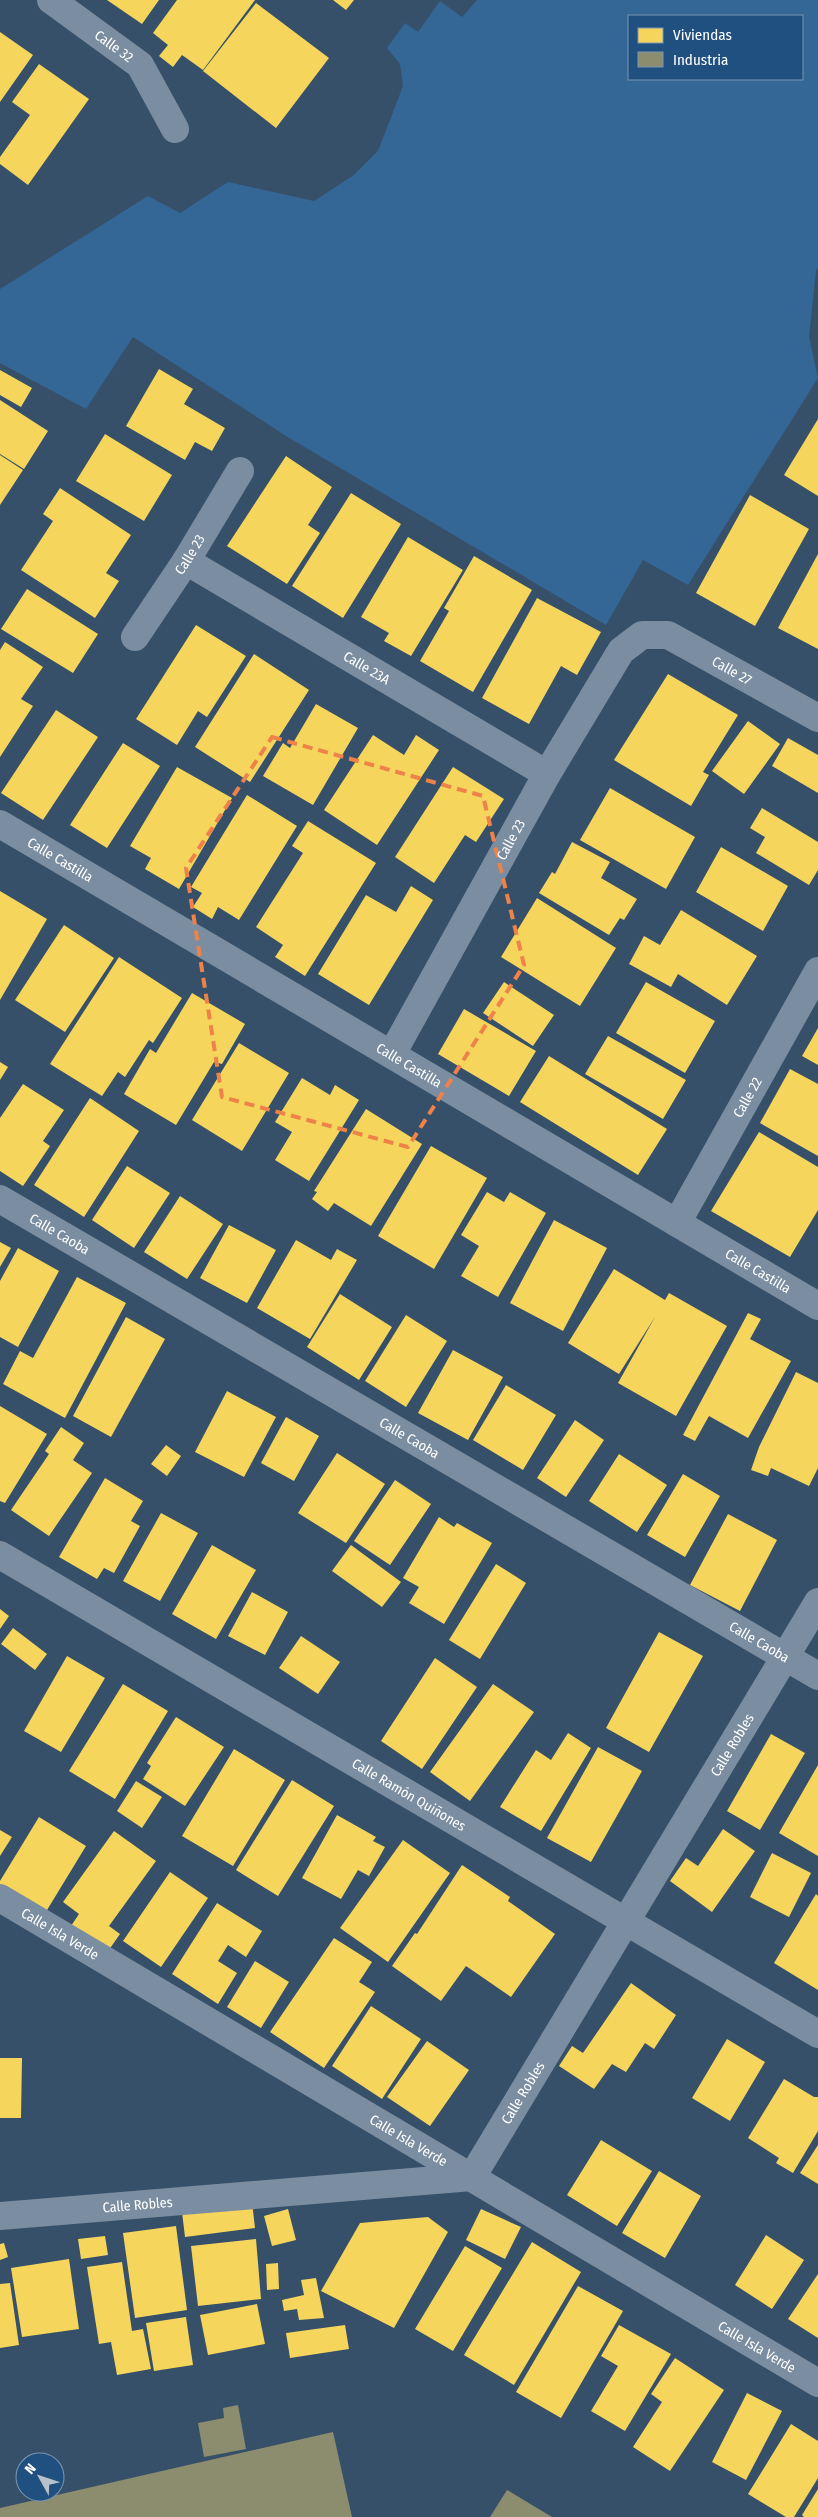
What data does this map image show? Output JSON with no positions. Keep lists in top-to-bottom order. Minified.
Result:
{"streets":{"street":["Calle 32","Calle 23","Calle 23A","Calle 27","Calle Castilla","Calle 22","Calle Caoba","Calle Robles","Calle Ramón Quiñones","Calle Isla Verde"]},"crossings":[["Calle 23","Calle 23A"],["Calle 23","Calle 27"],["Calle 23","Calle Castilla"],["Calle Castilla","Calle 22"],["Calle Caoba","Calle Robles"],["Calle Robles","Calle Ramón Quiñones"],["Calle Robles","Calle Isla Verde"]],"legend":["Viviendas","Industria"],"north":"top left"}
